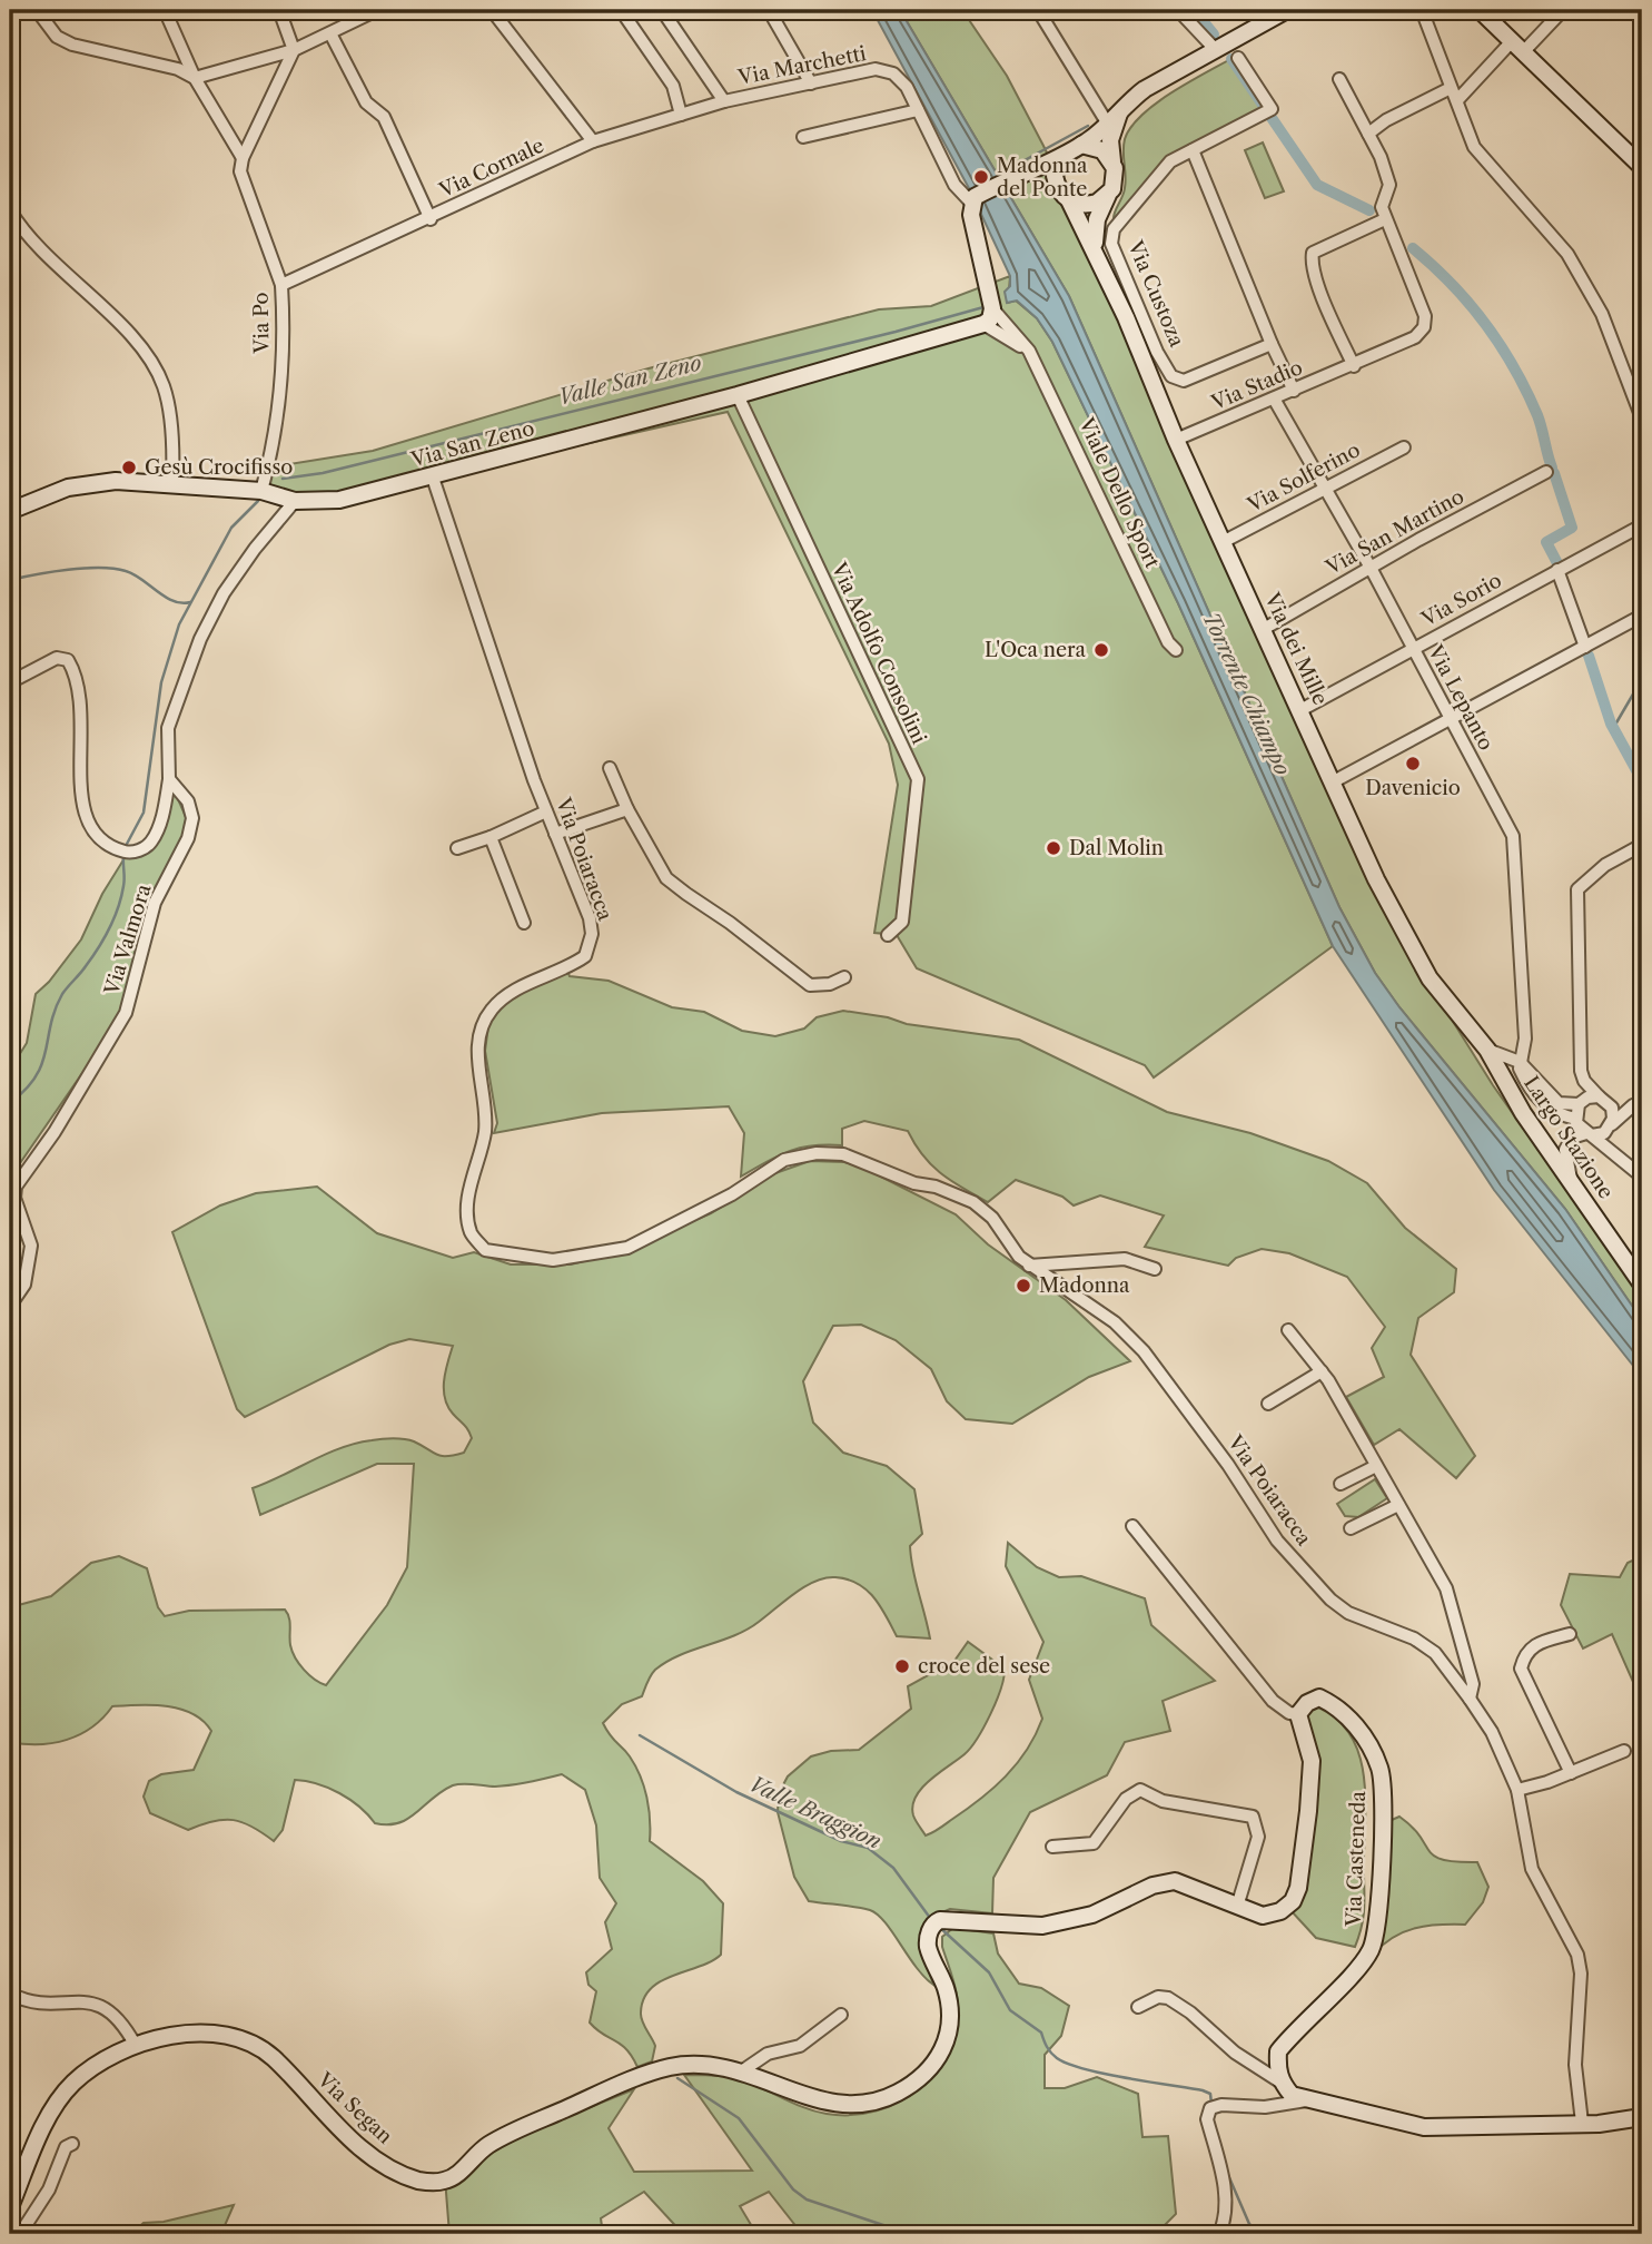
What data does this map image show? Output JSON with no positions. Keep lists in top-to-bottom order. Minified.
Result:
{"streets":{"street":["Via Marchetti","Via Cornale","Via Custoza","Via Po","Via Stadio","Via San Zeno","Via Solferino","Viale Dello Sport","Via San Martino","Via Sorio","Via dei Mille","Via Adolfo Consolini","Via Lepanto","Via Poiaracca","Via Valmora","Largo Stazione","Via Casteneda","Via Segan"]},"crossings":[["Via Marchetti","Via Cornale"],["Via Cornale","Via Po"],["Via Po","Via San Zeno"],["Via Stadio","Via dei Mille"],["Via Stadio","Via Lepanto"],["Via San Zeno","Via Adolfo Consolini"],["Via San Zeno","Via Poiaracca"],["Via Solferino","Via dei Mille"],["Via Solferino","Via Lepanto"],["Via San Martino","Via dei Mille"],["Via San Martino","Via Lepanto"],["Via Sorio","Via dei Mille"],["Via Sorio","Via Lepanto"],["Via dei Mille","Largo Stazione"]],"water":["Valle San Zeno","Torrente Chiampo","Valle Braggion"],"places":["Madonna del Ponte","Gesù Crocifisso","L'Oca nera","Davenicio","Dal Molin","Madonna","croce del sese"]}
